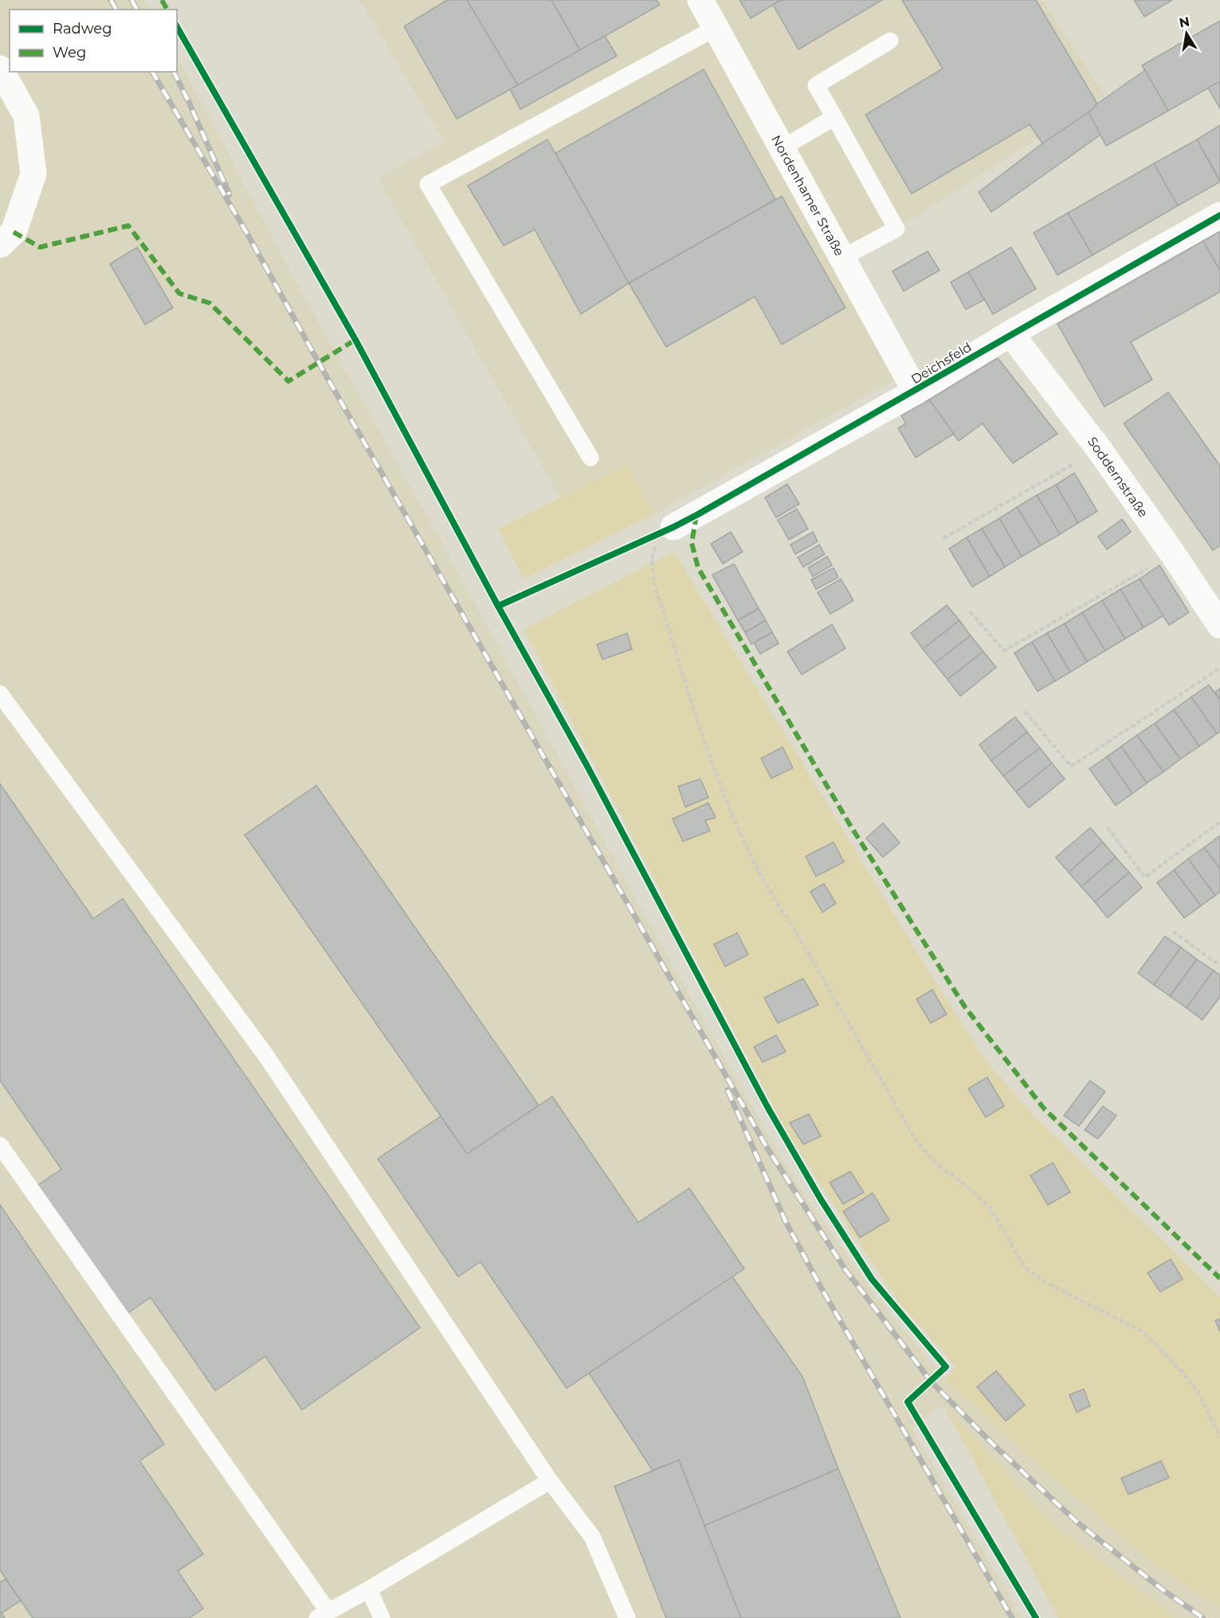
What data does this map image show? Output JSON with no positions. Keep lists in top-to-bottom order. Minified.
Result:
{"streets":{"street":["Nordenhamer Straße","Deichsfeld","Soddernstraße"]},"crossings":[["Nordenhamer Straße","Deichsfeld"],["Deichsfeld","Soddernstraße"]],"legend":["Radweg","Weg"],"north":"top"}
